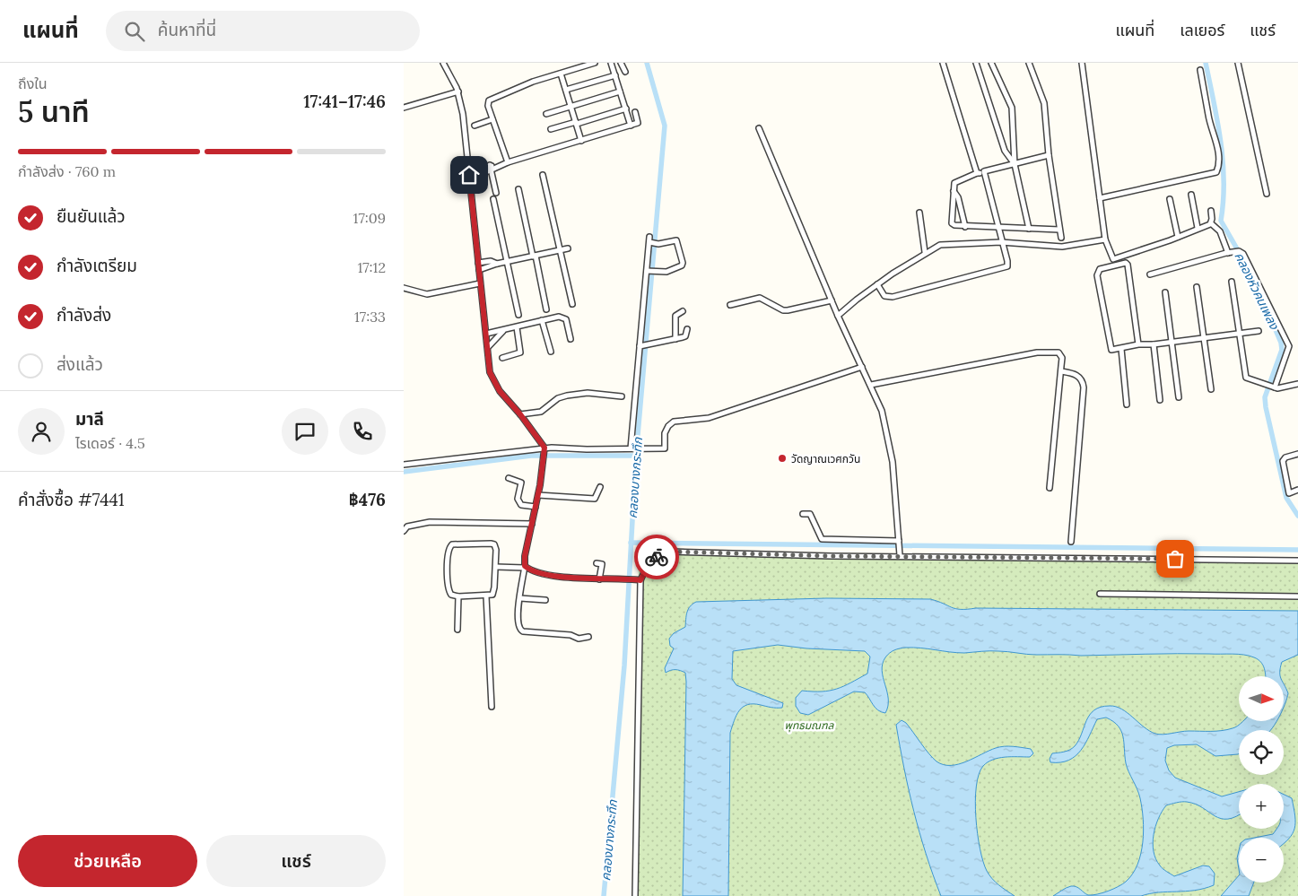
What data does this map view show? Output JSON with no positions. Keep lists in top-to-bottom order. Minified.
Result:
{"water":["คลองหัวคนเพลง","คลองบางกระทึก"],"parks":["พุทธมณฑล"],"places":["วัดญาณเวศกวัน"],"north":"right","page":{"header":"แผนที่","search":"ค้นหาที่นี่","nav":["แผนที่","เลเยอร์","แชร์"],"heading":["5 นาที","ถึงใน","17:41–17:46"],"panel":["มาลี","ไรเดอร์ · 4.5","คำสั่งซื้อ #7441","฿476"],"bar":"กำลังส่ง · 760 m","list":[["ยืนยันแล้ว","17:09"],["กำลังเตรียม","17:12"],["กำลังส่ง","17:33"],"ส่งแล้ว"],"map_buttons":["+","−"],"buttons":["ช่วยเหลือ","แชร์"]}}
